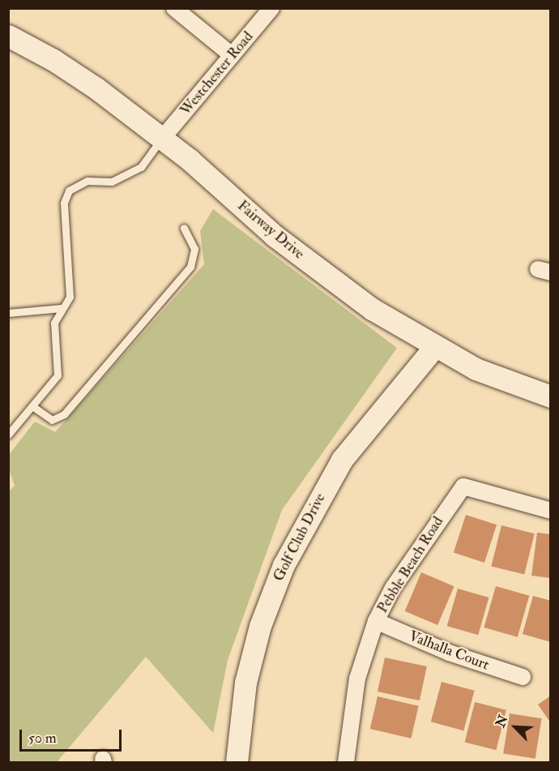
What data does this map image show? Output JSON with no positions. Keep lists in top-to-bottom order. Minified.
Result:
{"streets":{"street":["Westchester Road","Fairway Drive","Golf Club Drive","Pebble Beach Road","Valhalla Court"]},"crossings":[["Westchester Road","Fairway Drive"],["Fairway Drive","Golf Club Drive"],["Pebble Beach Road","Valhalla Court"]],"scale_bar":"50 m","north":"top left"}
